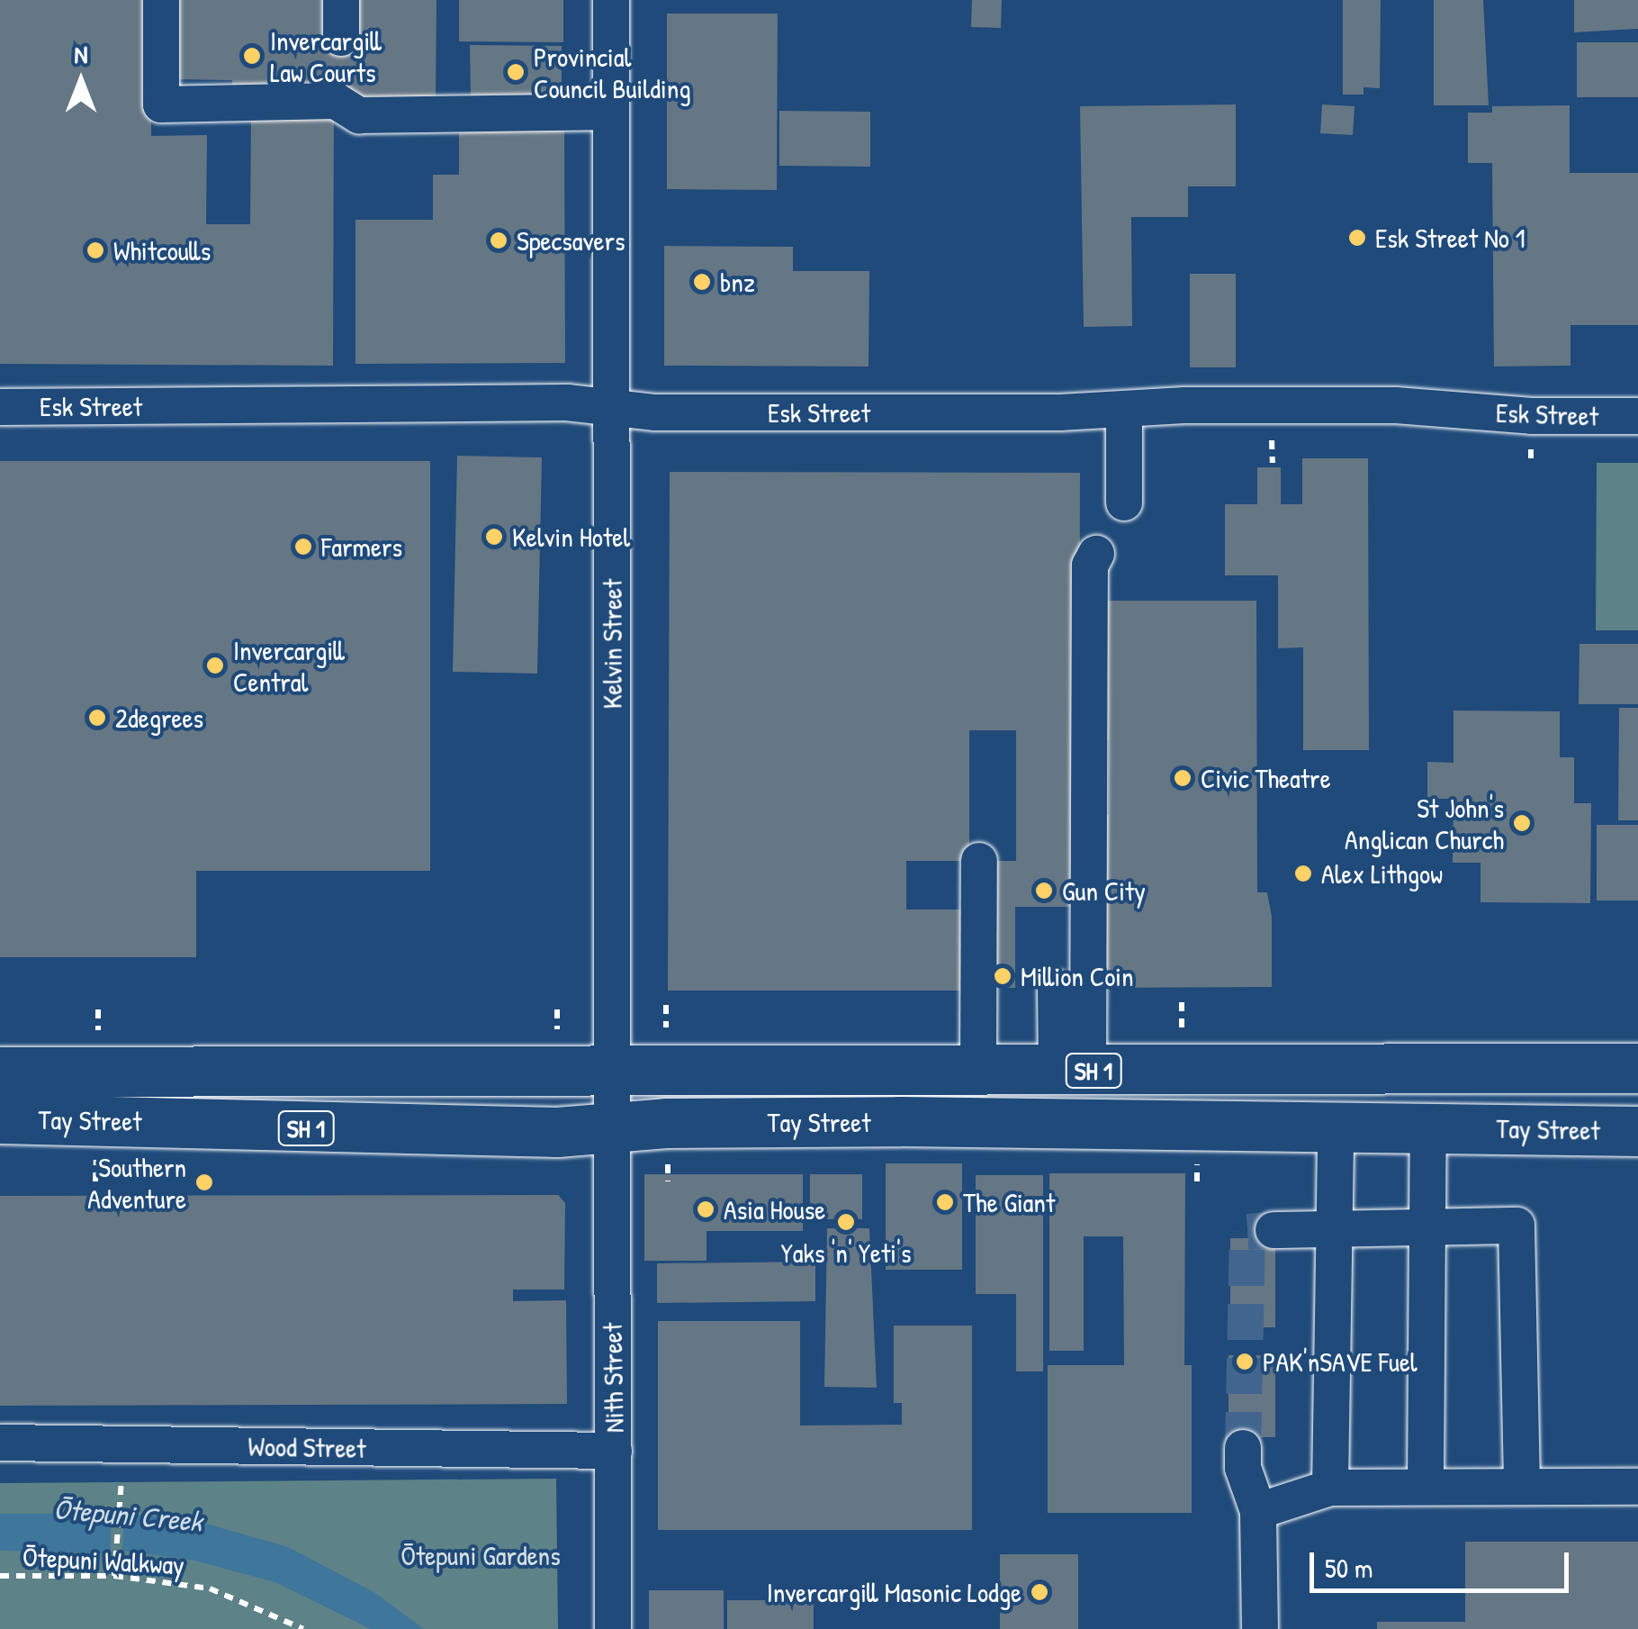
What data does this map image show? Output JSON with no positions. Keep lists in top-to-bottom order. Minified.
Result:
{"streets":{"highway":["SH 1","Tay Street"],"street":["Esk Street","Kelvin Street","Nith Street","Wood Street"],"path":["Ōtepuni Walkway"]},"crossings":[["Esk Street","Kelvin Street"],["Kelvin Street","Tay Street"],["Kelvin Street","Nith Street"],["Tay Street","Nith Street"],["Nith Street","Wood Street"]],"water":["Ōtepuni Creek"],"parks":["Ōtepuni Gardens"],"places":["Invercargill Law Courts","Provincial Council Building","Esk Street No 1","Specsavers","Whitcoulls","bnz","Kelvin Hotel","Farmers","Invercargill Central","2degrees","Civic Theatre","St John's Anglican Church","Alex Lithgow","Gun City","Million Coin","Southern Adventure","The Giant","Asia House","Yaks 'n' Yeti's","PAK'nSAVE Fuel","Invercargill Masonic Lodge"],"scale_bar":"50 m","north":"top"}
